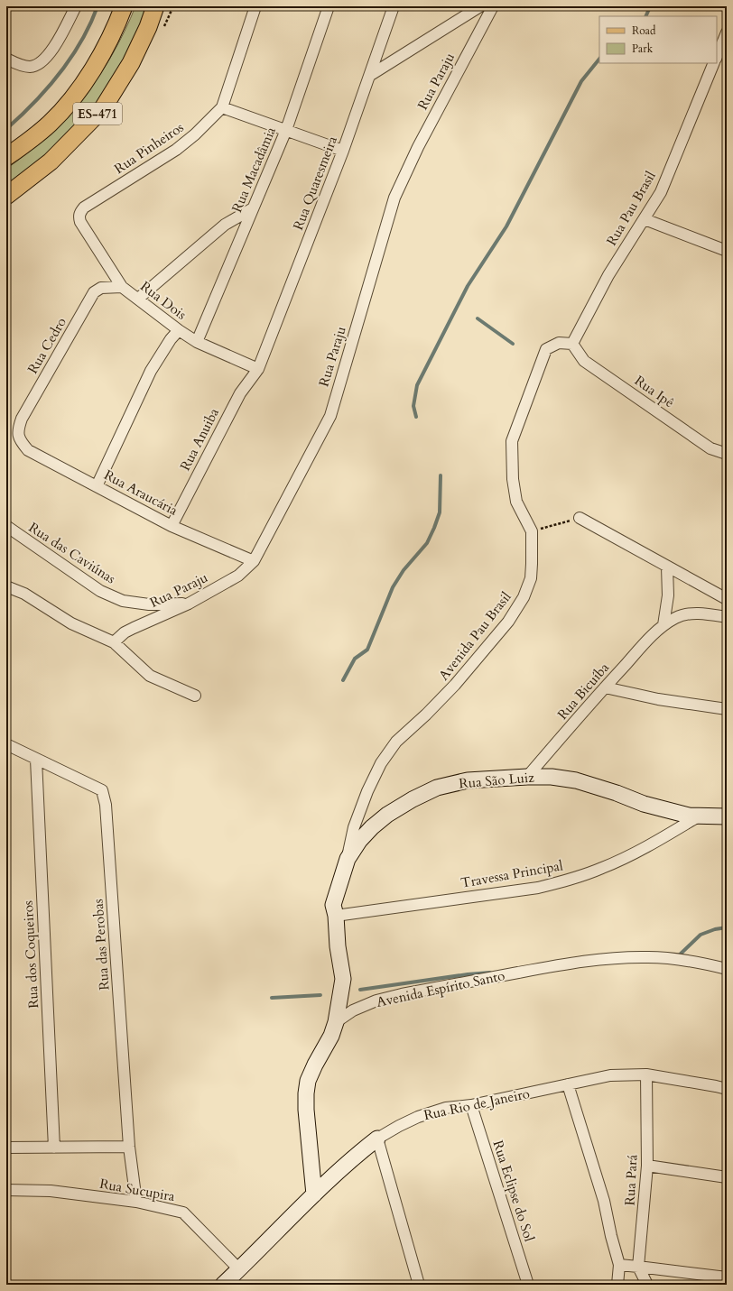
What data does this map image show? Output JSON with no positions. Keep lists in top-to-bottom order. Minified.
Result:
{"streets":{"main road":["ES-471"],"street":["Rua Paraju","Rua Pinheiros","Rua Macadâmia","Rua Quaresmeira","Rua Pau Brasil","Rua Dois","Rua Cedro","Rua Ipê","Rua Anuiba","Rua Araucária","Rua das Caviúnas","Avenida Pau Brasil","Rua Bicuíba","Rua São Luiz","Travessa Principal","Rua das Perobas","Rua dos Coqueiros","Avenida Espírito Santo","Rua Rio de Janeiro","Rua Pará","Rua Sucupira","Rua Eclipse do Sol"]},"crossings":[["Rua Paraju","Rua Araucária"],["Rua Paraju","Rua das Caviúnas"],["Rua Pinheiros","Rua Dois"],["Rua Macadâmia","Rua Dois"],["Rua Quaresmeira","Rua Dois"],["Rua Quaresmeira","Rua Anuiba"],["Rua Pau Brasil","Rua Ipê"],["Rua Pau Brasil","Avenida Pau Brasil"],["Rua Dois","Rua Cedro"],["Rua Dois","Rua Anuiba"],["Rua Cedro","Rua Araucária"],["Rua Ipê","Avenida Pau Brasil"],["Rua Anuiba","Rua Araucária"],["Avenida Pau Brasil","Rua São Luiz"],["Rua Bicuíba","Rua São Luiz"],["Rua São Luiz","Travessa Principal"],["Rua São Luiz","Avenida Espírito Santo"],["Rua das Perobas","Rua dos Coqueiros"],["Rua das Perobas","Rua Sucupira"],["Rua Rio de Janeiro","Rua Pará"],["Rua Rio de Janeiro","Rua Sucupira"],["Rua Rio de Janeiro","Rua Eclipse do Sol"]],"legend":["Road","Park"]}
